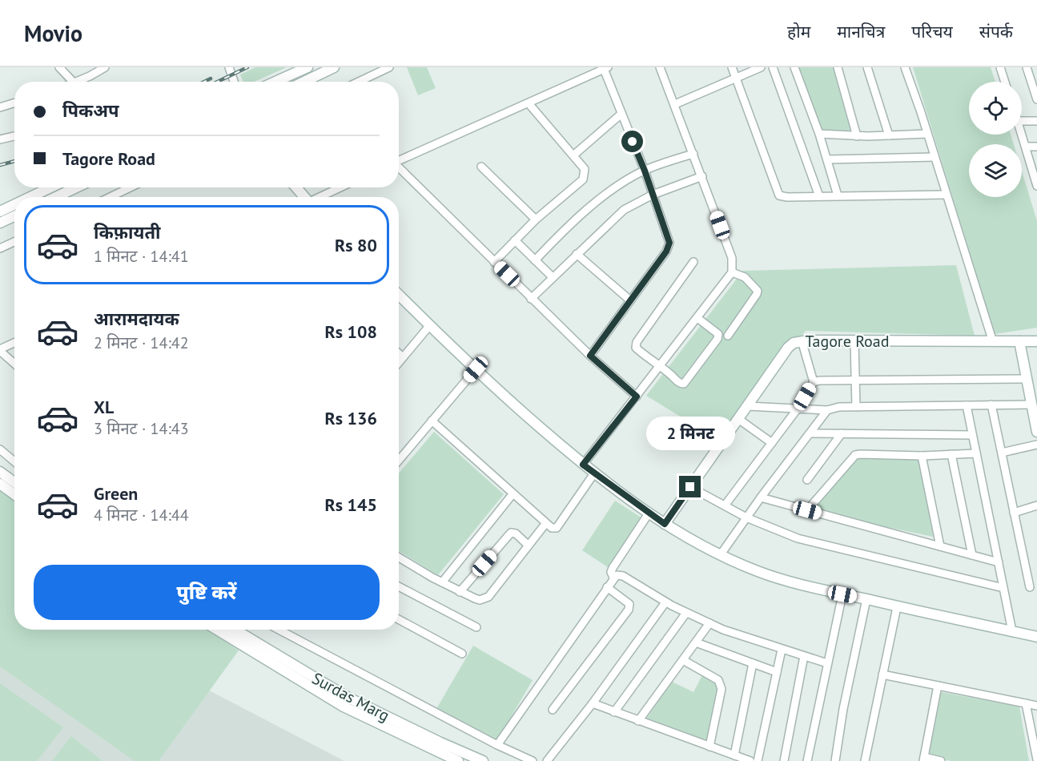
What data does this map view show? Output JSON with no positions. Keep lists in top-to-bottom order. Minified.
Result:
{"streets":{"street":["Tagore Road","Surdas Marg"]},"page":{"header":"Movio","nav":["होम","मानचित्र","परिचय","संपर्क"],"banner":["पिकअप","Tagore Road"],"list":[{"name":"किफ़ायती","note":"1 मिनट · 14:41","value":"Rs 80"},{"name":"आरामदायक","note":"2 मिनट · 14:42","value":"Rs 108"},{"name":"XL","note":"3 मिनट · 14:43","value":"Rs 136"},{"name":"Green","note":"4 मिनट · 14:44","value":"Rs 145"}],"bubble":"2 मिनट","buttons":"पुष्टि करें"}}
